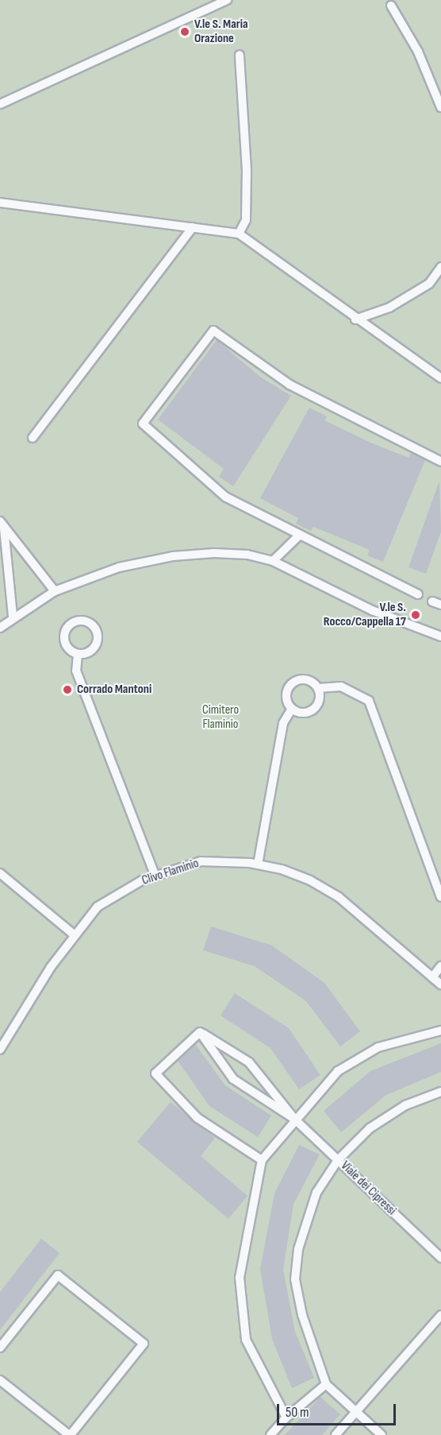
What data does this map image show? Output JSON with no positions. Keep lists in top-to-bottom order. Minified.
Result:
{"streets":{"lane":["Clivo Flaminio","Viale dei Cipressi"]},"parks":["Cimitero Flaminio"],"places":["V.le S. Maria Orazione","V.le S. Rocco/Cappella 17","Corrado Mantoni"],"scale_bar":"50 m"}
